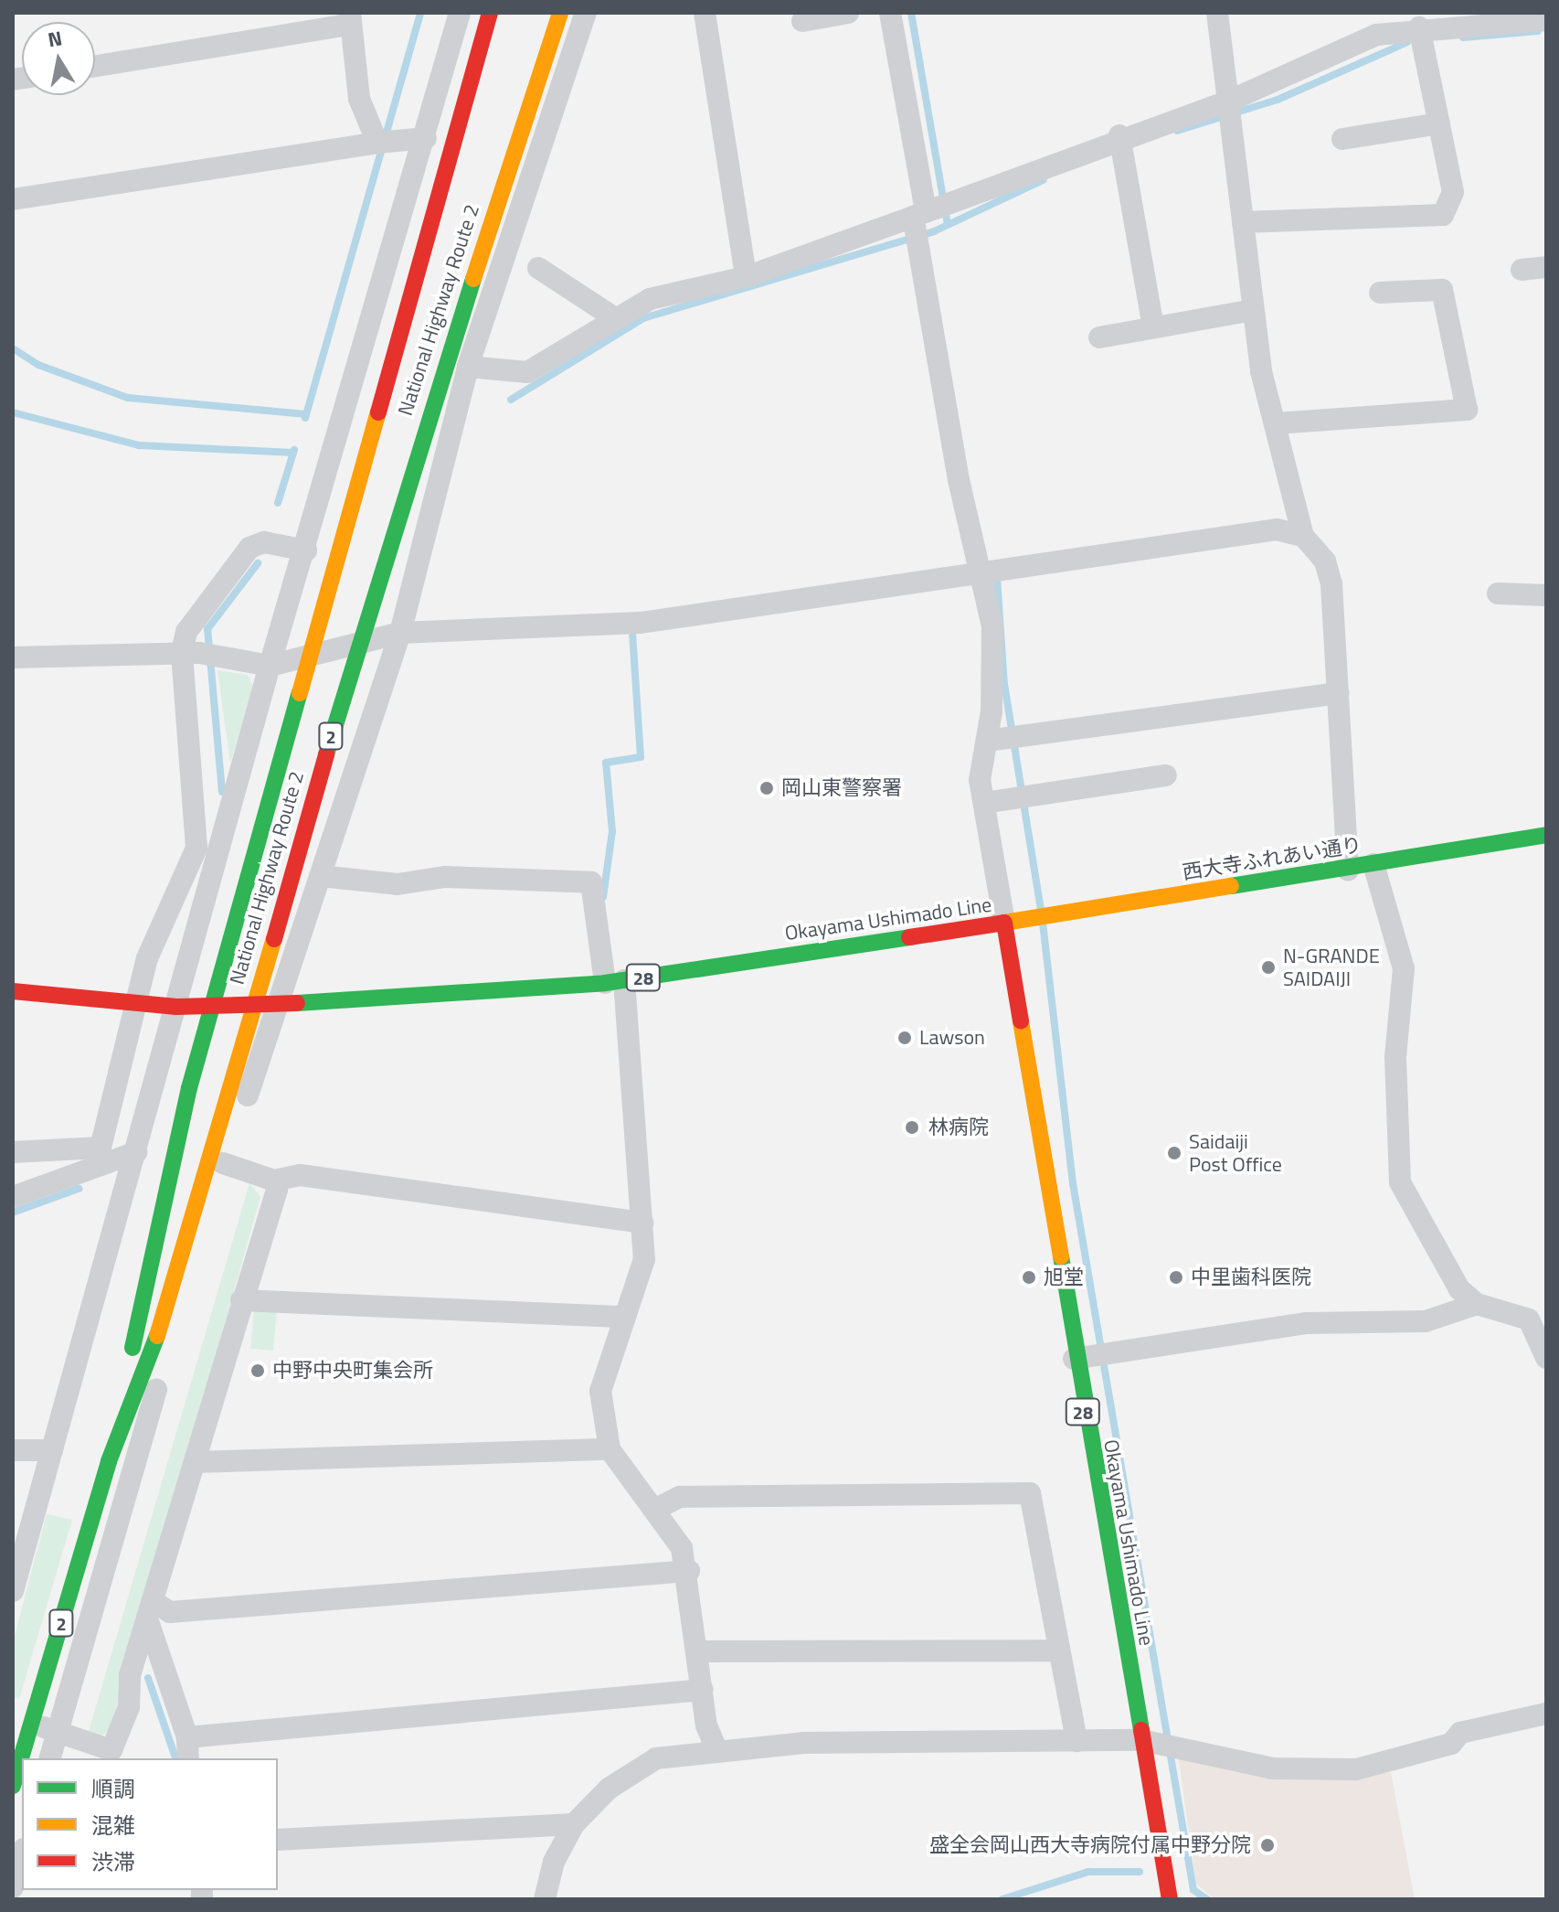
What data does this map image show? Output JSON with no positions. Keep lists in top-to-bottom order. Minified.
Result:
{"streets":{"main road":["National Highway Route 2","2","西大寺ふれあい通り","Okayama Ushimado Line","28"]},"crossings":[["西大寺ふれあい通り","Okayama Ushimado Line"]],"places":["岡山東警察署","N-GRANDE SAIDAIJI","Lawson","林病院","Saidaiji Post Office","旭堂","中里歯科医院","中野中央町集会所","盛全会岡山西大寺病院付属中野分院"],"legend":["順調","混雑","渋滞"],"north":"top"}
